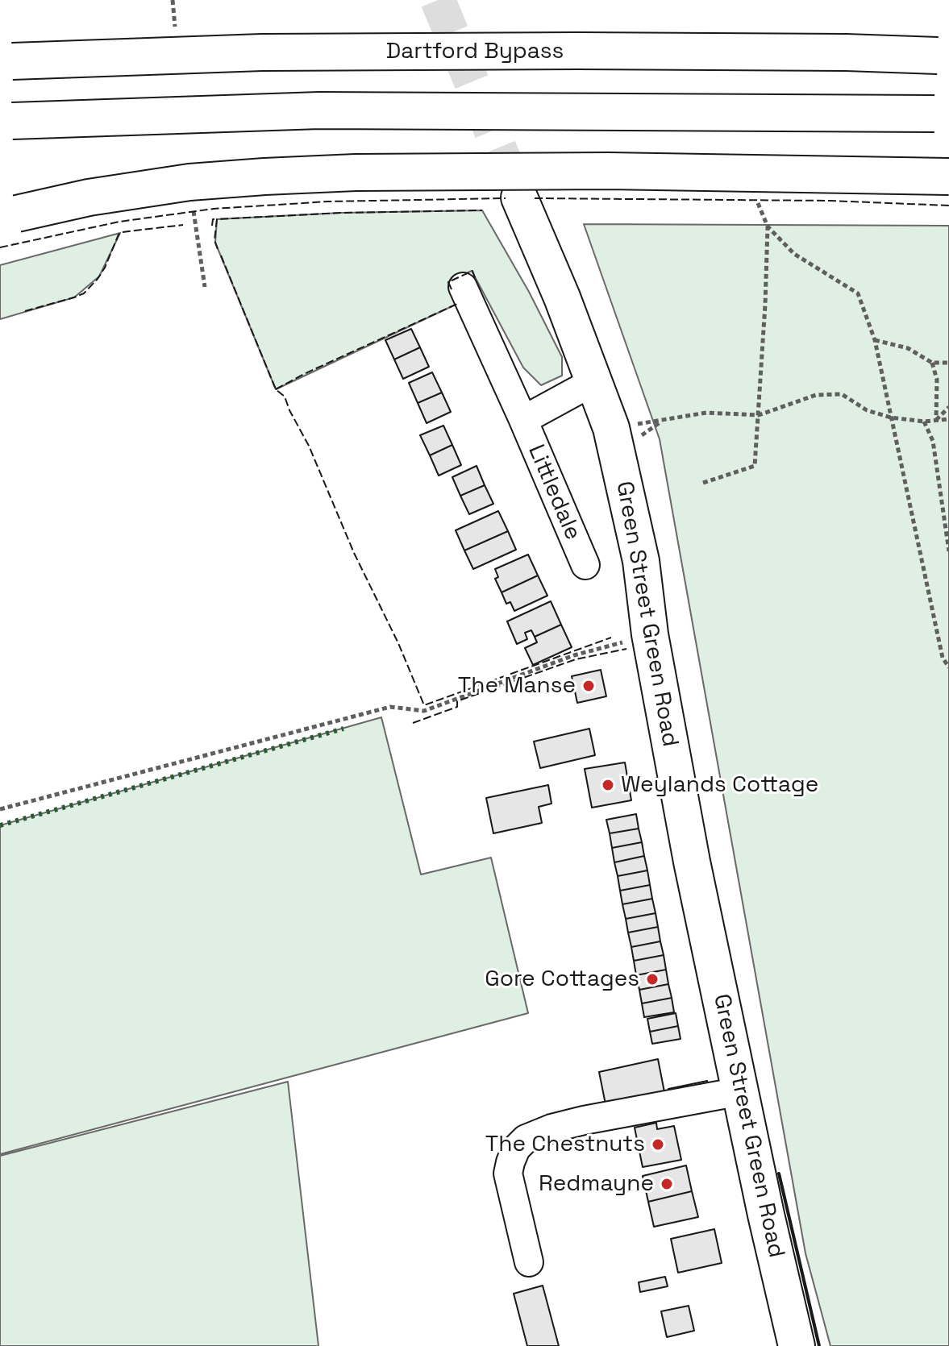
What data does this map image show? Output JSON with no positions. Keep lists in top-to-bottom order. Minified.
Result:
{"streets":{"main road":["Dartford Bypass","Green Street Green Road"],"street":["Littledale"]},"crossings":[["Littledale","Green Street Green Road"]],"places":["The Manse","Weylands Cottage","Gore Cottages","The Chestnuts","Redmayne"]}
